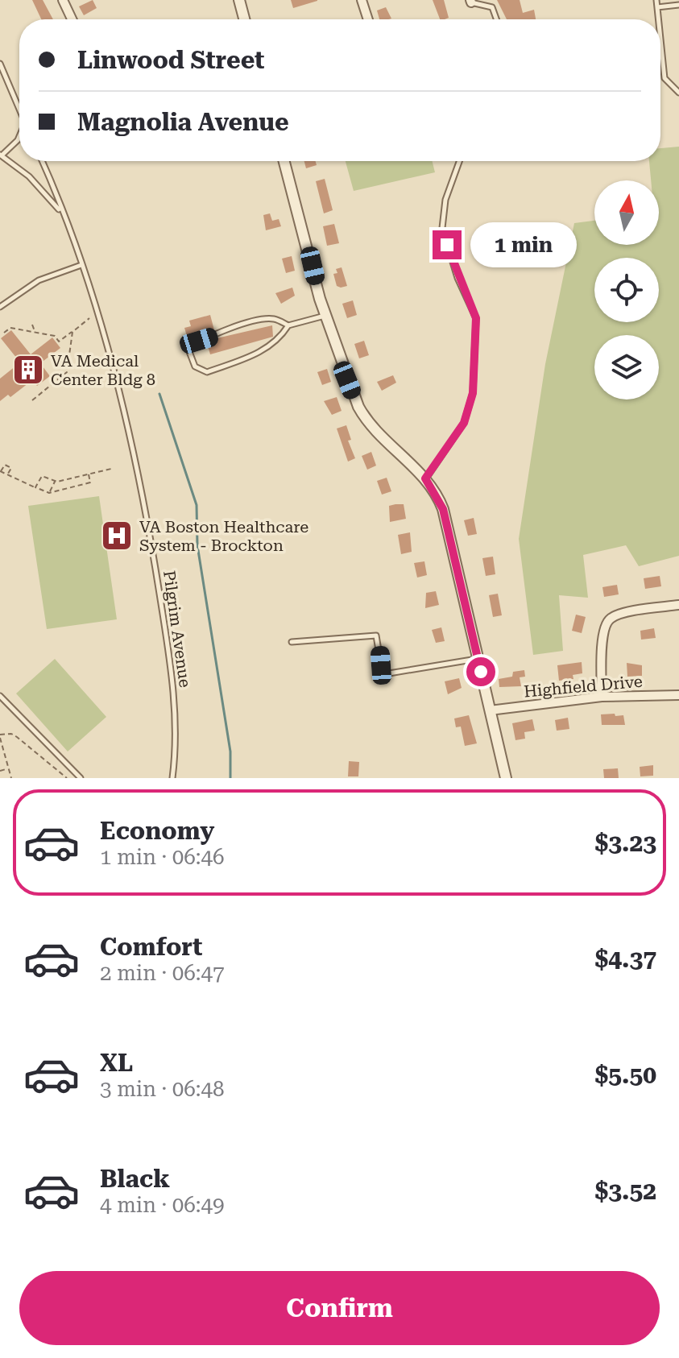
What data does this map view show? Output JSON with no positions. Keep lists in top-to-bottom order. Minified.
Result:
{"streets":{"street":["Highfield Drive"],"lane":["Pilgrim Avenue"]},"places":{"building":["VA Medical Center Bldg 8"],"hospital":["VA Boston Healthcare System - Brockton"]},"north":"top","page":{"banner":["Linwood Street","Magnolia Avenue"],"bubble":"1 min","list":[{"name":"Economy","note":"1 min · 06:46","value":"$3.23"},{"name":"Comfort","note":"2 min · 06:47","value":"$4.37"},{"name":"XL","note":"3 min · 06:48","value":"$5.50"},{"name":"Black","note":"4 min · 06:49","value":"$3.52"}],"buttons":"Confirm"}}
